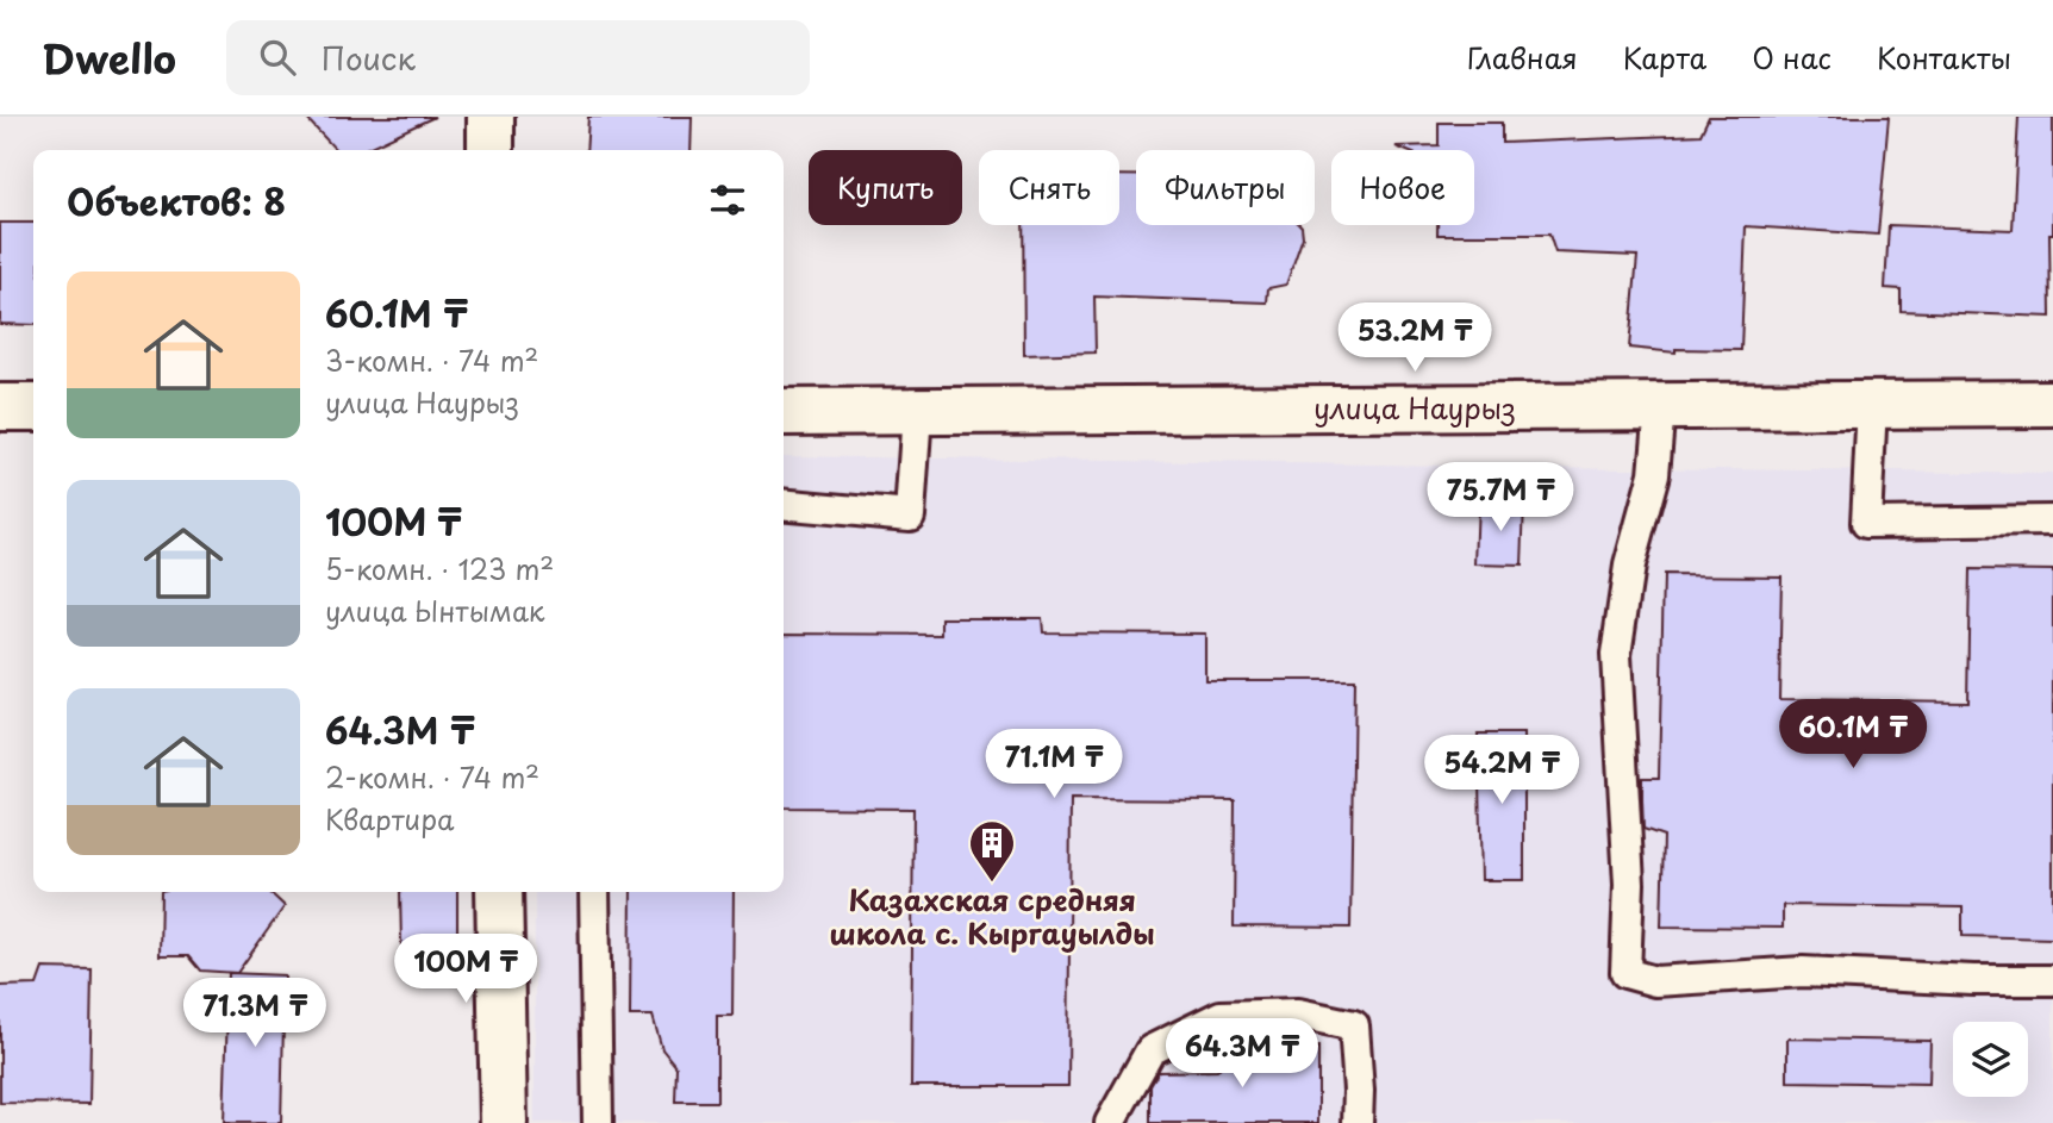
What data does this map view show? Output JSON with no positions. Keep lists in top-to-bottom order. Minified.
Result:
{"streets":{"street":["улица Наурыз"]},"places":{"building":["Казахская средняя школа с. Кыргауылды"]},"page":{"header":"Dwello","search":"Поиск","nav":["Главная","Карта","О нас","Контакты"],"chip":["Купить","Снять","Фильтры","Новое"],"heading":"Объектов: 8","list":[{"name":"60.1M ₸","note":"3-комн. · 74 m² · улица Наурыз"},{"name":"100M ₸","note":"5-комн. · 123 m² · улица Ынтымак"},{"name":"64.3M ₸","note":"2-комн. · 74 m² · Квартира"}],"price":["53.2M ₸","75.7M ₸","60.1M ₸","71.1M ₸","54.2M ₸","100M ₸","71.3M ₸","64.3M ₸"]}}
